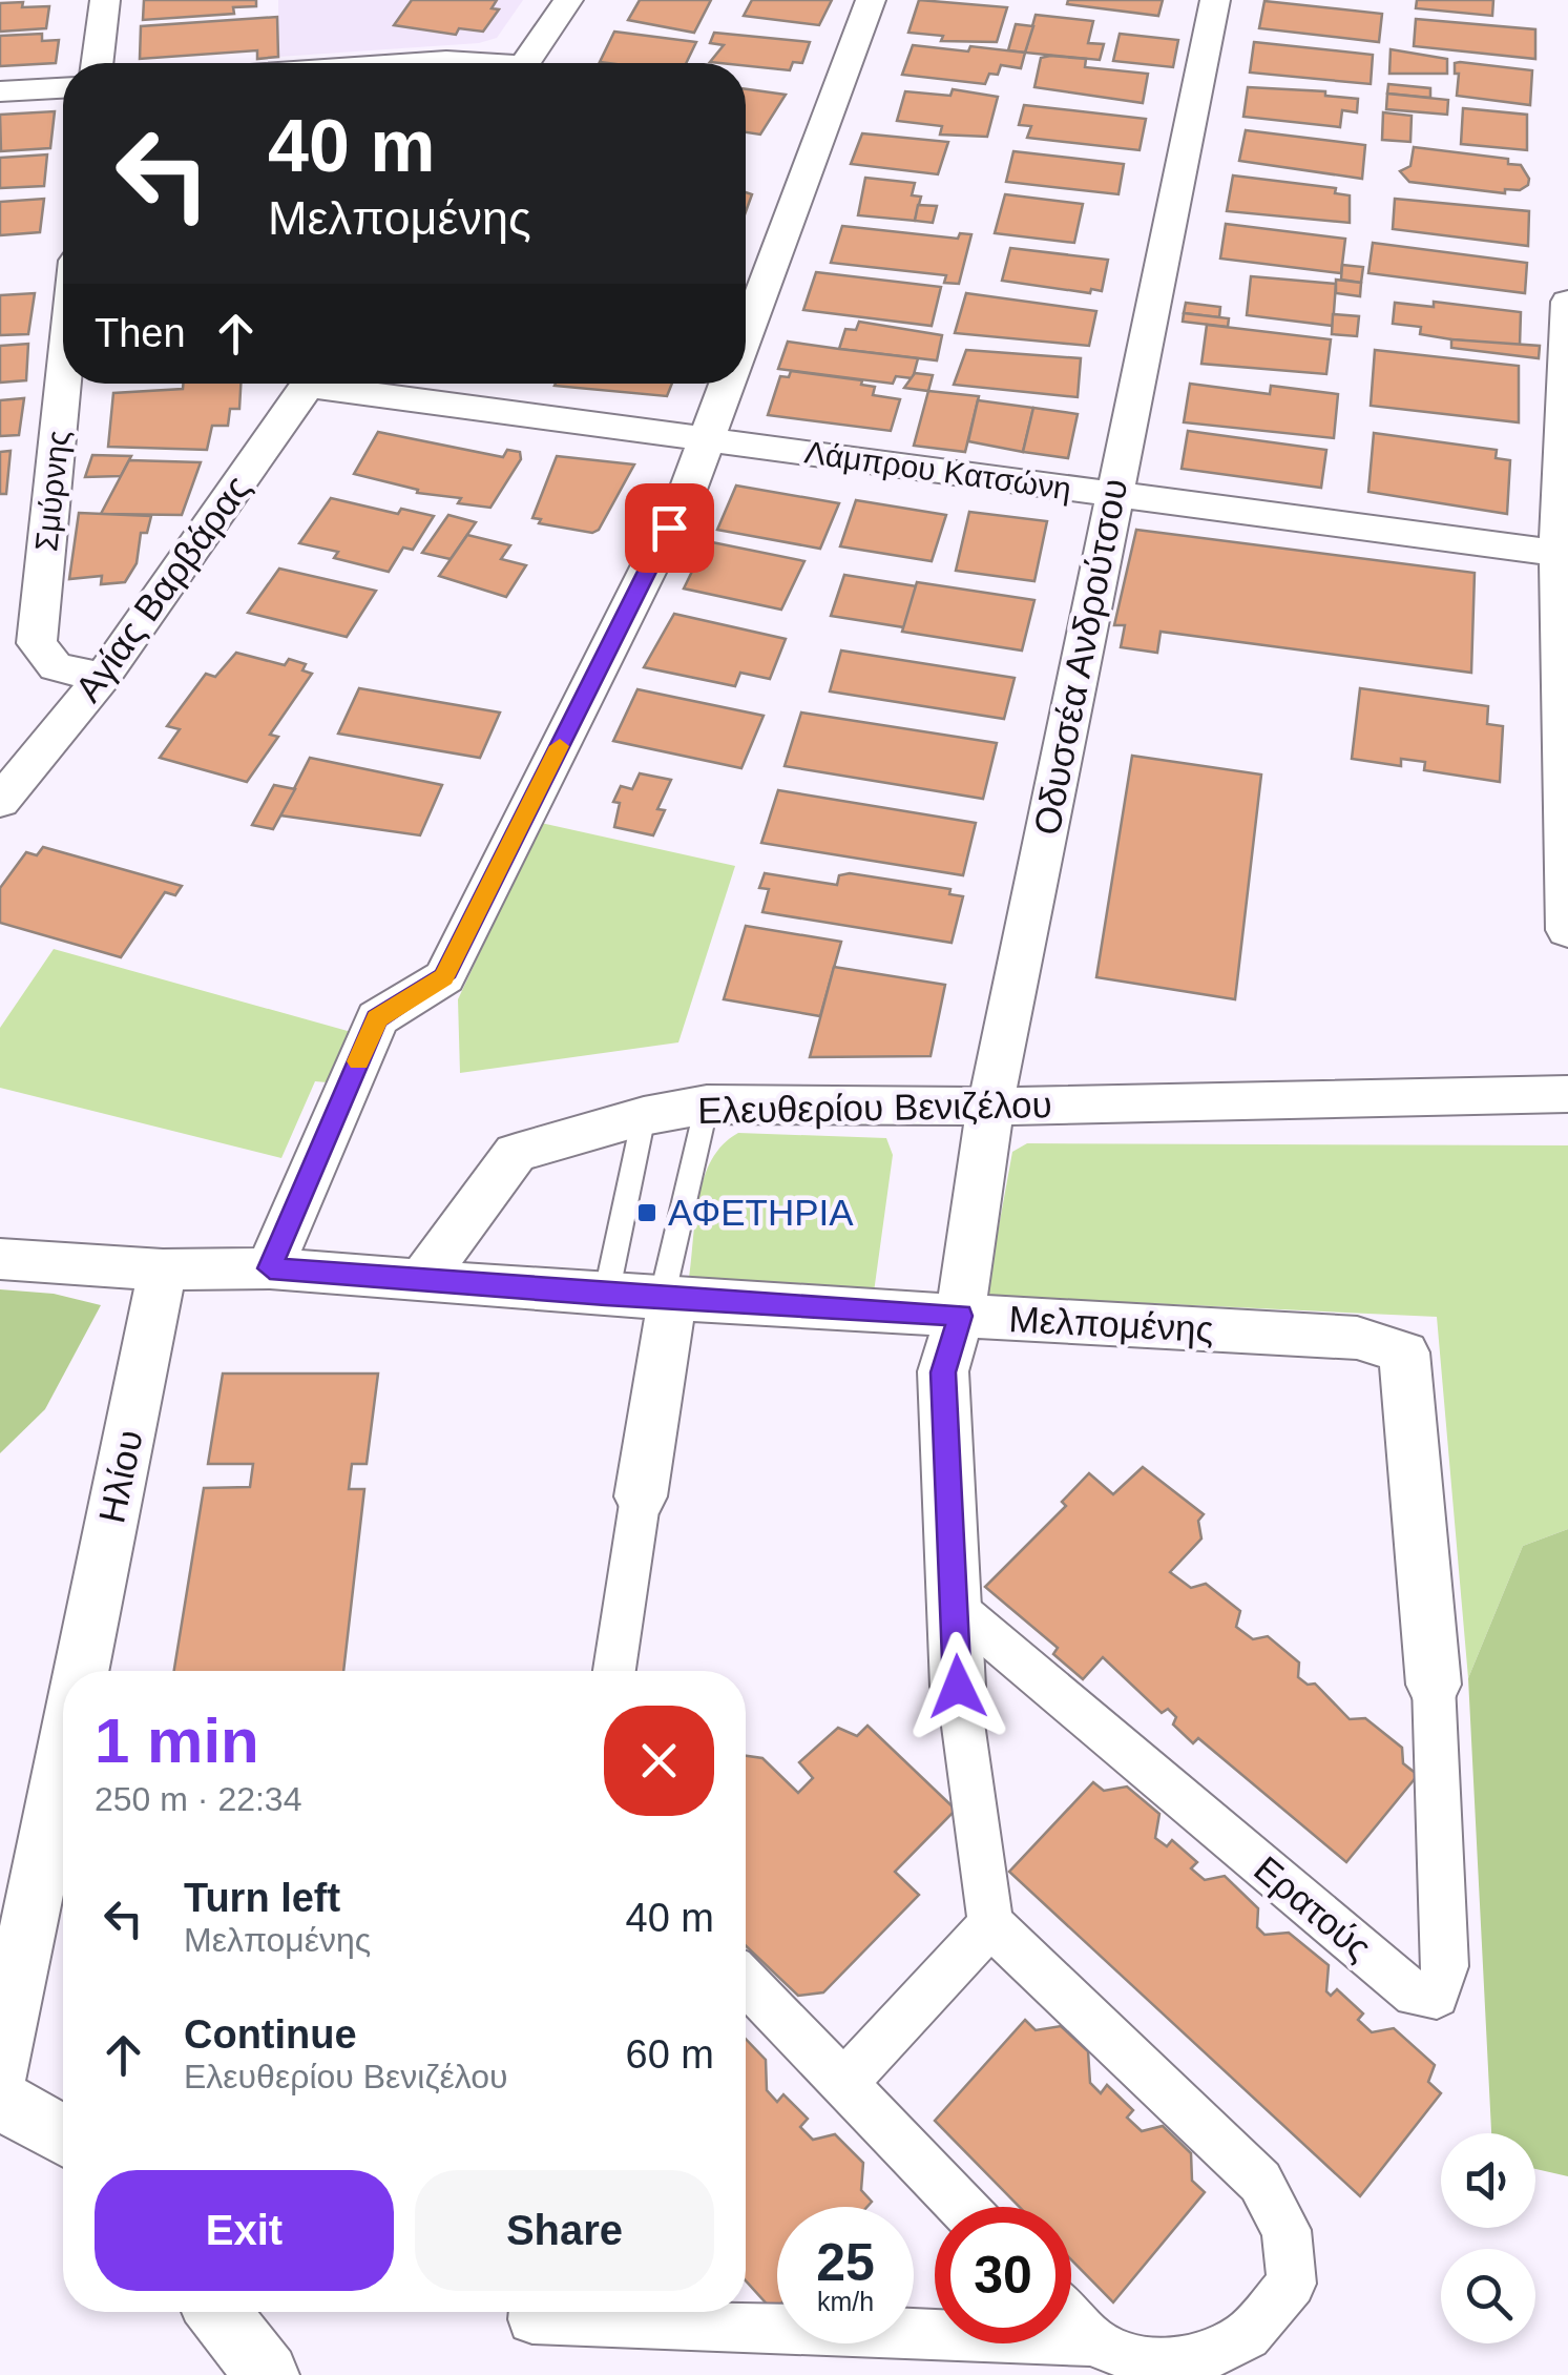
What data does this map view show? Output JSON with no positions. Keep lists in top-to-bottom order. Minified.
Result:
{"streets":{"street":["Λάμπρου Κατσώνη","Σμύρνης","Αγίας Βαρβάρας","Οδυσσέα Ανδρούτσου","Ελευθερίου Βενιζέλου","Μελπομένης","Ηλίου","Ερατούς"]},"crossings":[["Λάμπρου Κατσώνη","Οδυσσέα Ανδρούτσου"],["Σμύρνης","Αγίας Βαρβάρας"],["Οδυσσέα Ανδρούτσου","Ελευθερίου Βενιζέλου"],["Οδυσσέα Ανδρούτσου","Μελπομένης"],["Οδυσσέα Ανδρούτσου","Ερατούς"],["Ελευθερίου Βενιζέλου","Μελπομένης"],["Μελπομένης","Ερατούς"]],"places":{"transit":["ΑΦΕΤΗΡΙΑ"]},"page":{"turn":["40 m","Μελπομένης"],"then":"Then","heading":["1 min","250 m · 22:34"],"list":[{"name":"Turn left","note":"Μελπομένης","value":"40 m"},{"name":"Continue","note":"Ελευθερίου Βενιζέλου","value":"60 m"}],"buttons":["Exit","Share"],"speed":"25 km/h","limit":"30"}}
